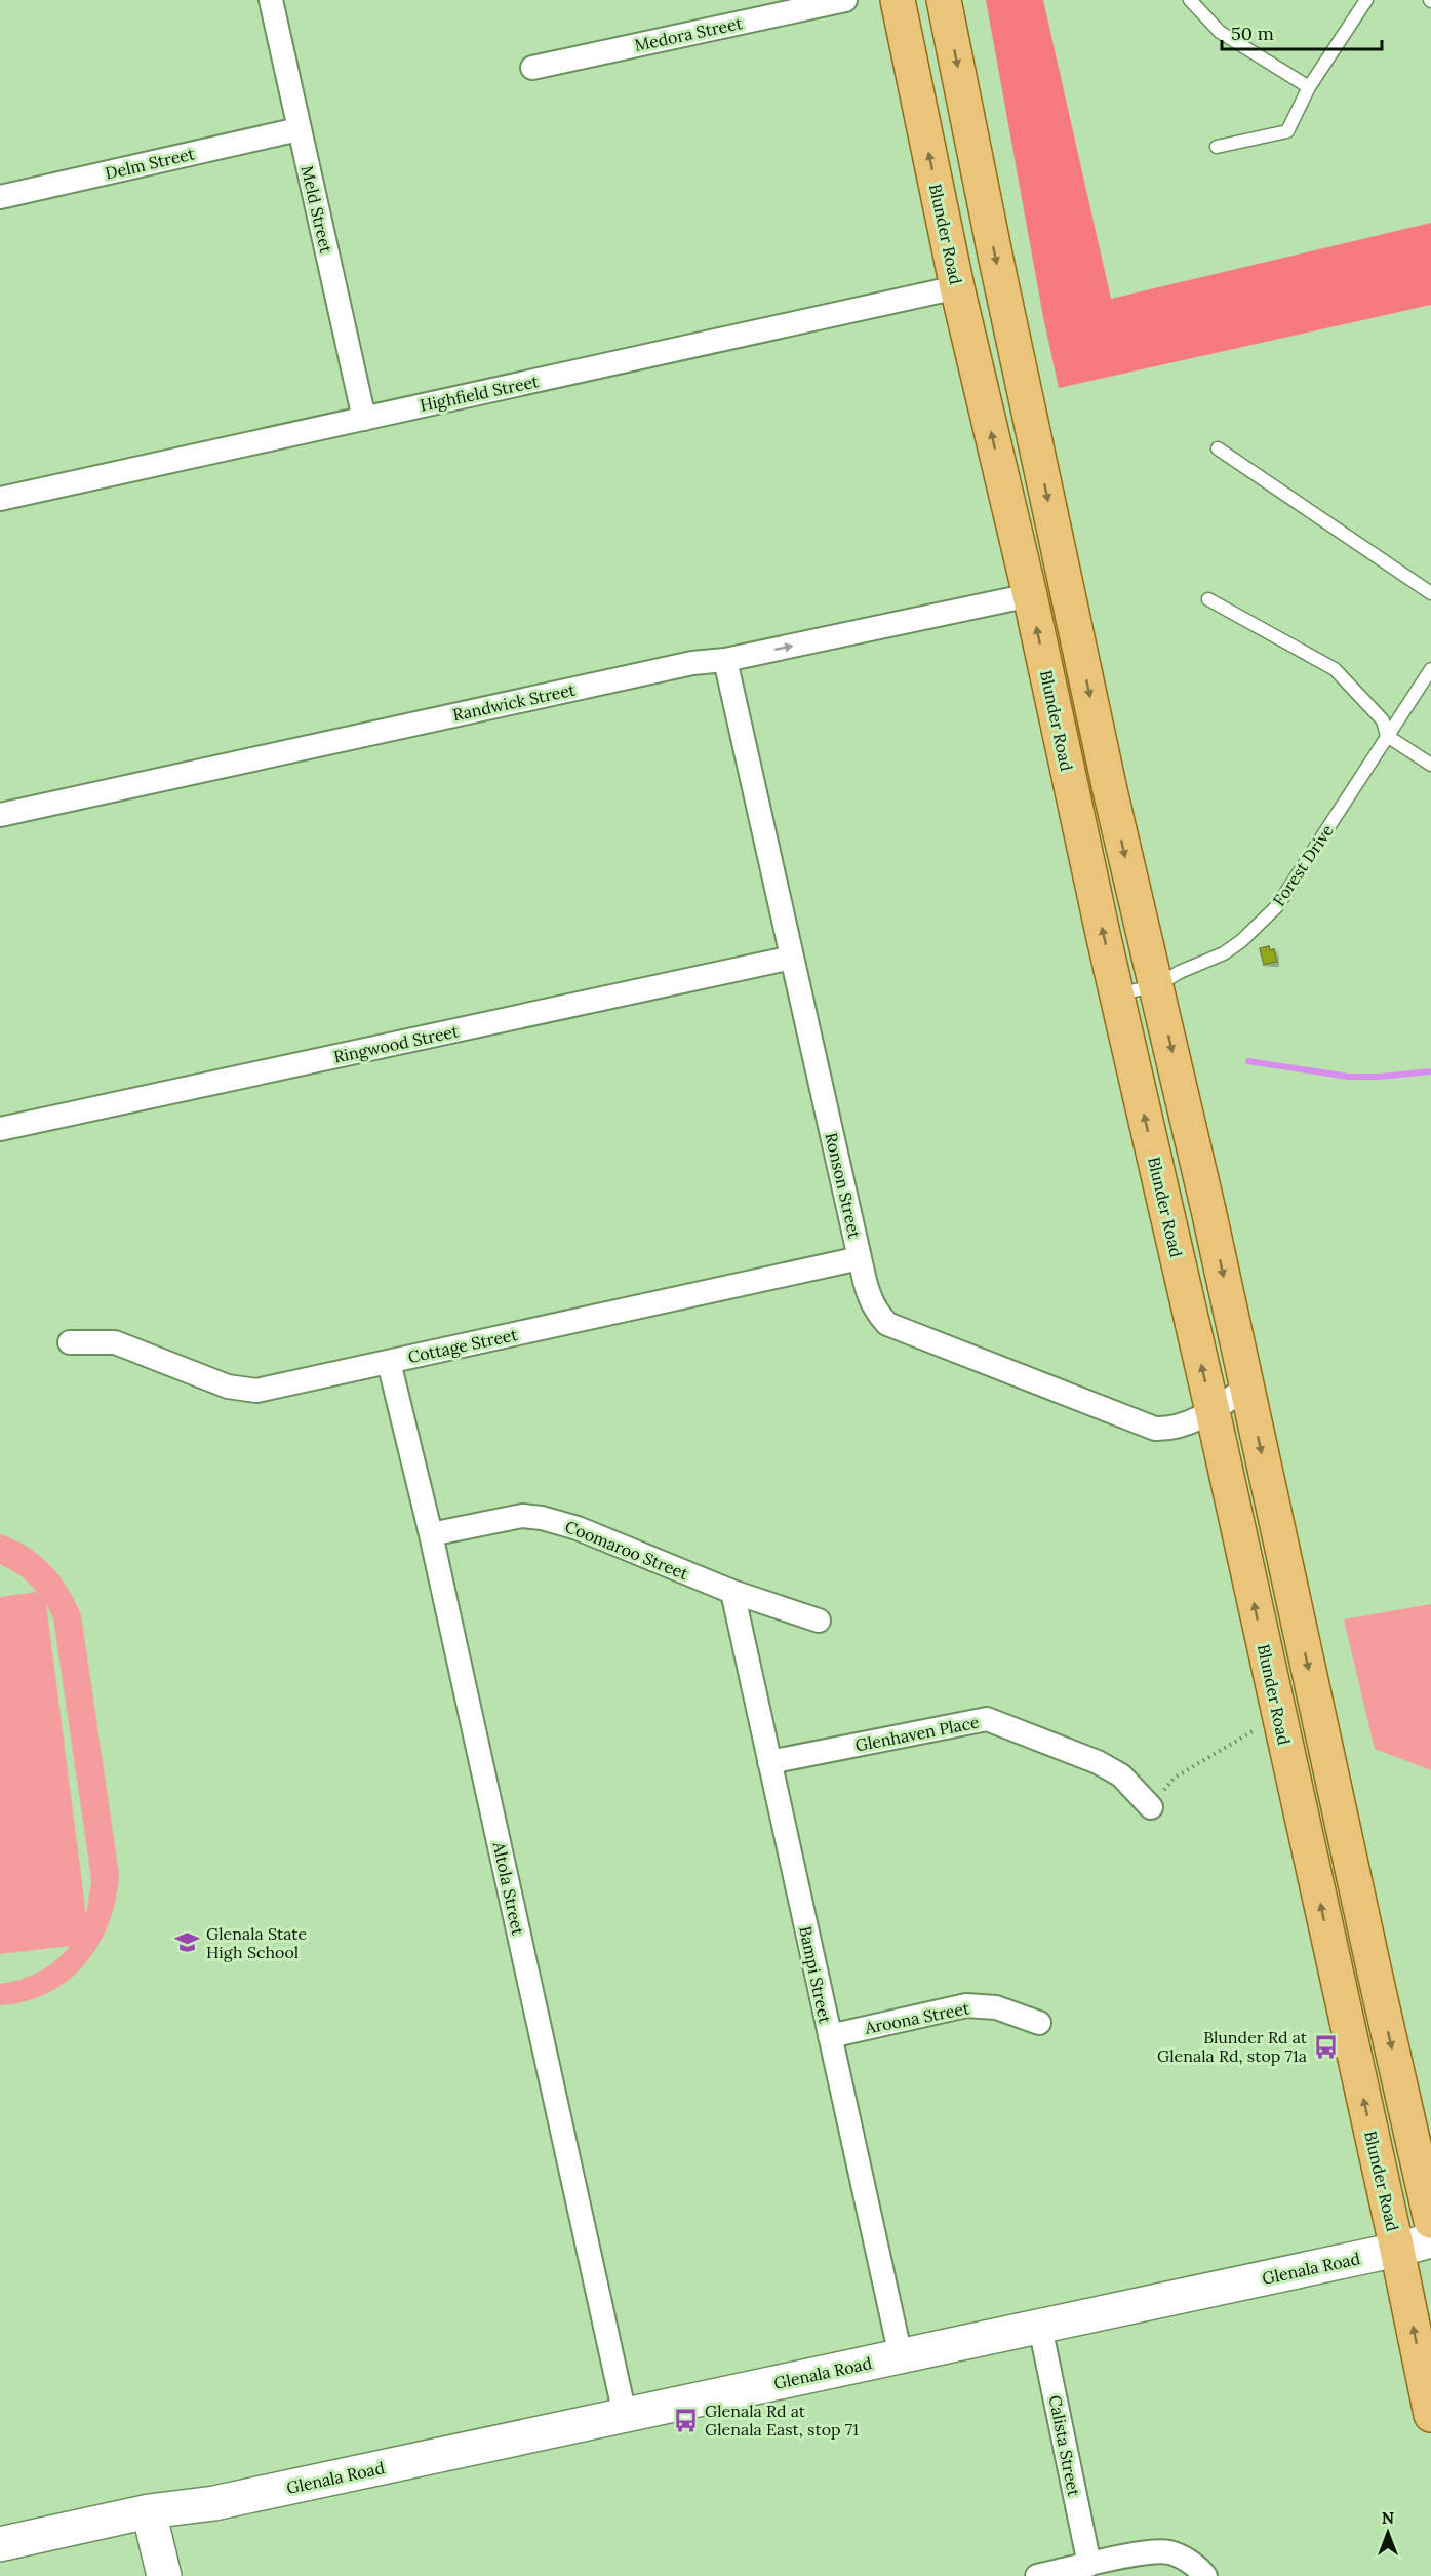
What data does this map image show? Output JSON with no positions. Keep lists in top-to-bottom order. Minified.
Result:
{"streets":{"main road":["Blunder Road"],"street":["Medora Street","Delm Street","Meld Street","Highfield Street","Randwick Street","Ringwood Street","Ronson Street","Cottage Street","Coomaroo Street","Glenhaven Place","Altola Street","Bampi Street","Aroona Street","Glenala Road","Calista Street"],"lane":["Forest Drive"]},"crossings":[["Delm Street","Meld Street"],["Meld Street","Highfield Street"],["Blunder Road","Highfield Street"],["Blunder Road","Randwick Street"],["Blunder Road","Forest Drive"],["Blunder Road","Ronson Street"],["Blunder Road","Glenala Road"],["Randwick Street","Ronson Street"],["Ringwood Street","Ronson Street"],["Ronson Street","Cottage Street"],["Cottage Street","Altola Street"],["Coomaroo Street","Altola Street"],["Coomaroo Street","Bampi Street"],["Glenhaven Place","Bampi Street"],["Altola Street","Glenala Road"],["Bampi Street","Aroona Street"],["Bampi Street","Glenala Road"],["Glenala Road","Calista Street"]],"places":{"school or university":["Glenala State High School"],"bus stop":["Blunder Rd at Glenala Rd, stop 71a","Glenala Rd at Glenala East, stop 71"]},"scale_bar":"50 m","north":"top"}
